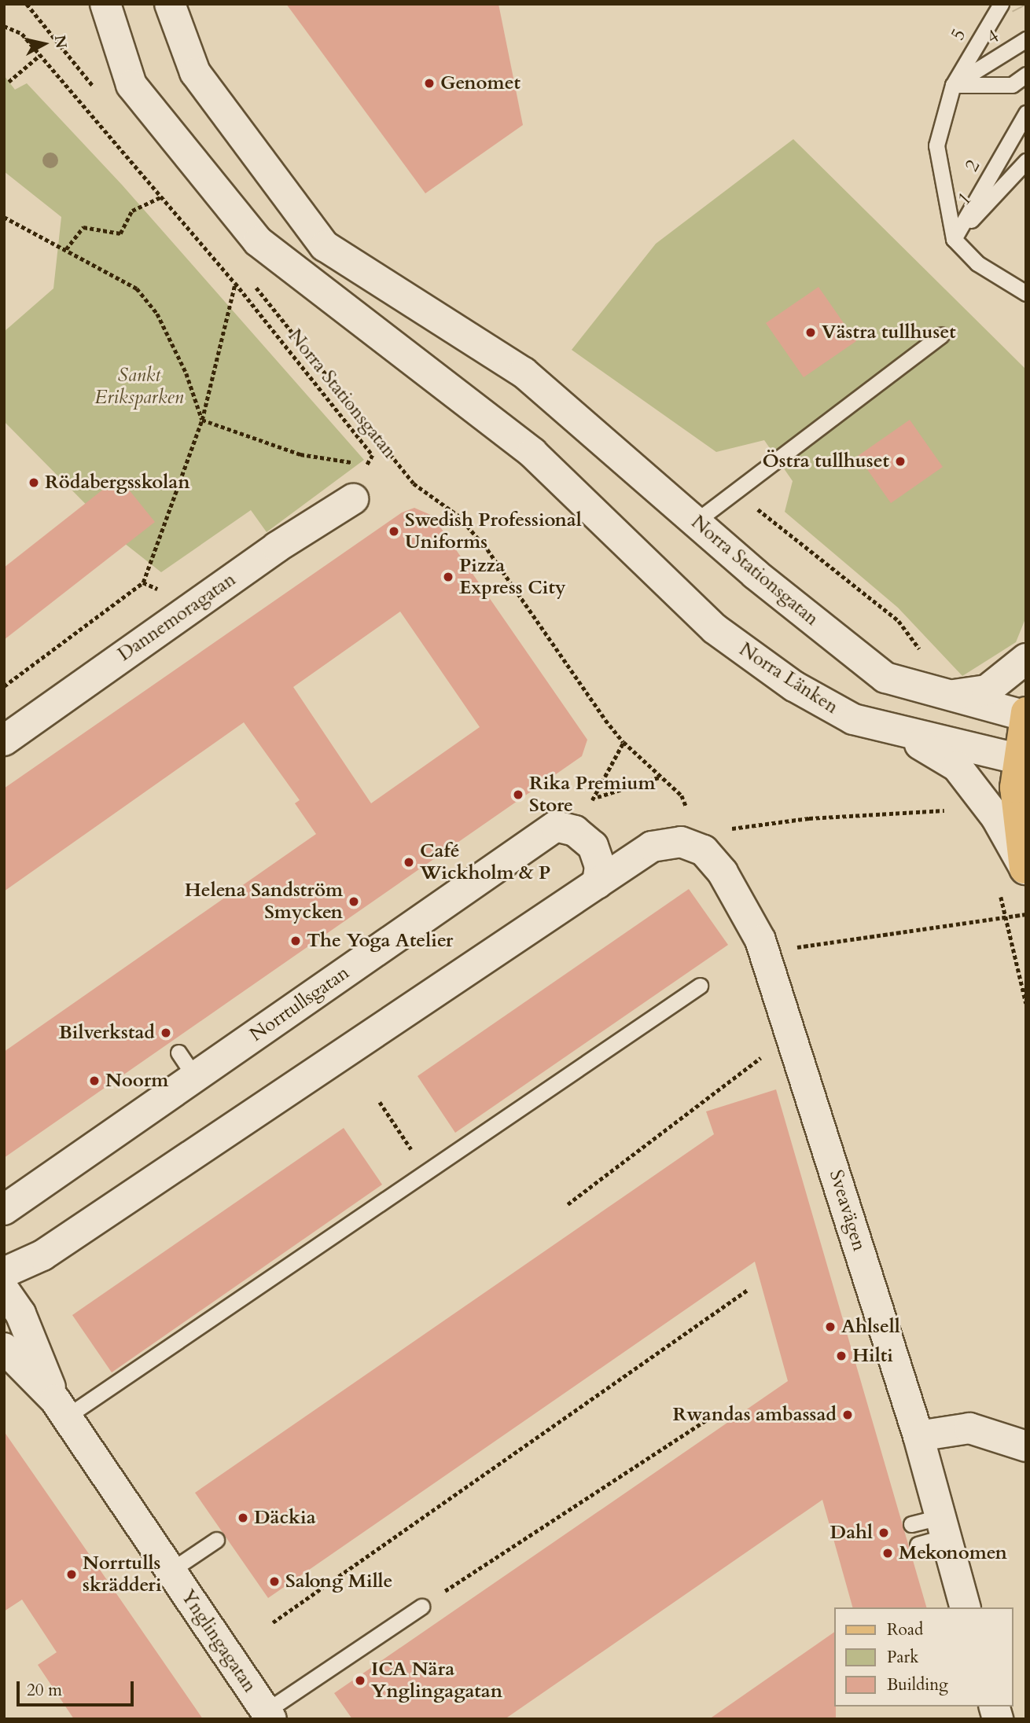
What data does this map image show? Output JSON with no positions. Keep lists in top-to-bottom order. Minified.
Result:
{"streets":{"street":["Norra Stationsgatan","Dannemoragatan","Norra Länken","Norrtullsgatan","Sveavägen","Ynglingagatan"],"lane":["5","4","2","1"]},"crossings":[["5","4"],["5","2"],["5","1"],["2","1"],["Norrtullsgatan","Sveavägen"]],"parks":["Sankt Eriksparken"],"places":["Genomet","Västra tullhuset","Östra tullhuset","Rödabergsskolan","Swedish Professional Uniforms","Pizza Express City","Rika Premium Store","Café Wickholm & P","Helena Sandström Smycken","The Yoga Atelier","Bilverkstad","Noorm","Ahlsell","Hilti","Rwandas ambassad","Däckia","Dahl","Mekonomen","Norrtulls skrädderi","Salong Mille","ICA Nära Ynglingagatan"],"legend":["Road","Park","Building"],"scale_bar":"20 m","north":"right"}
